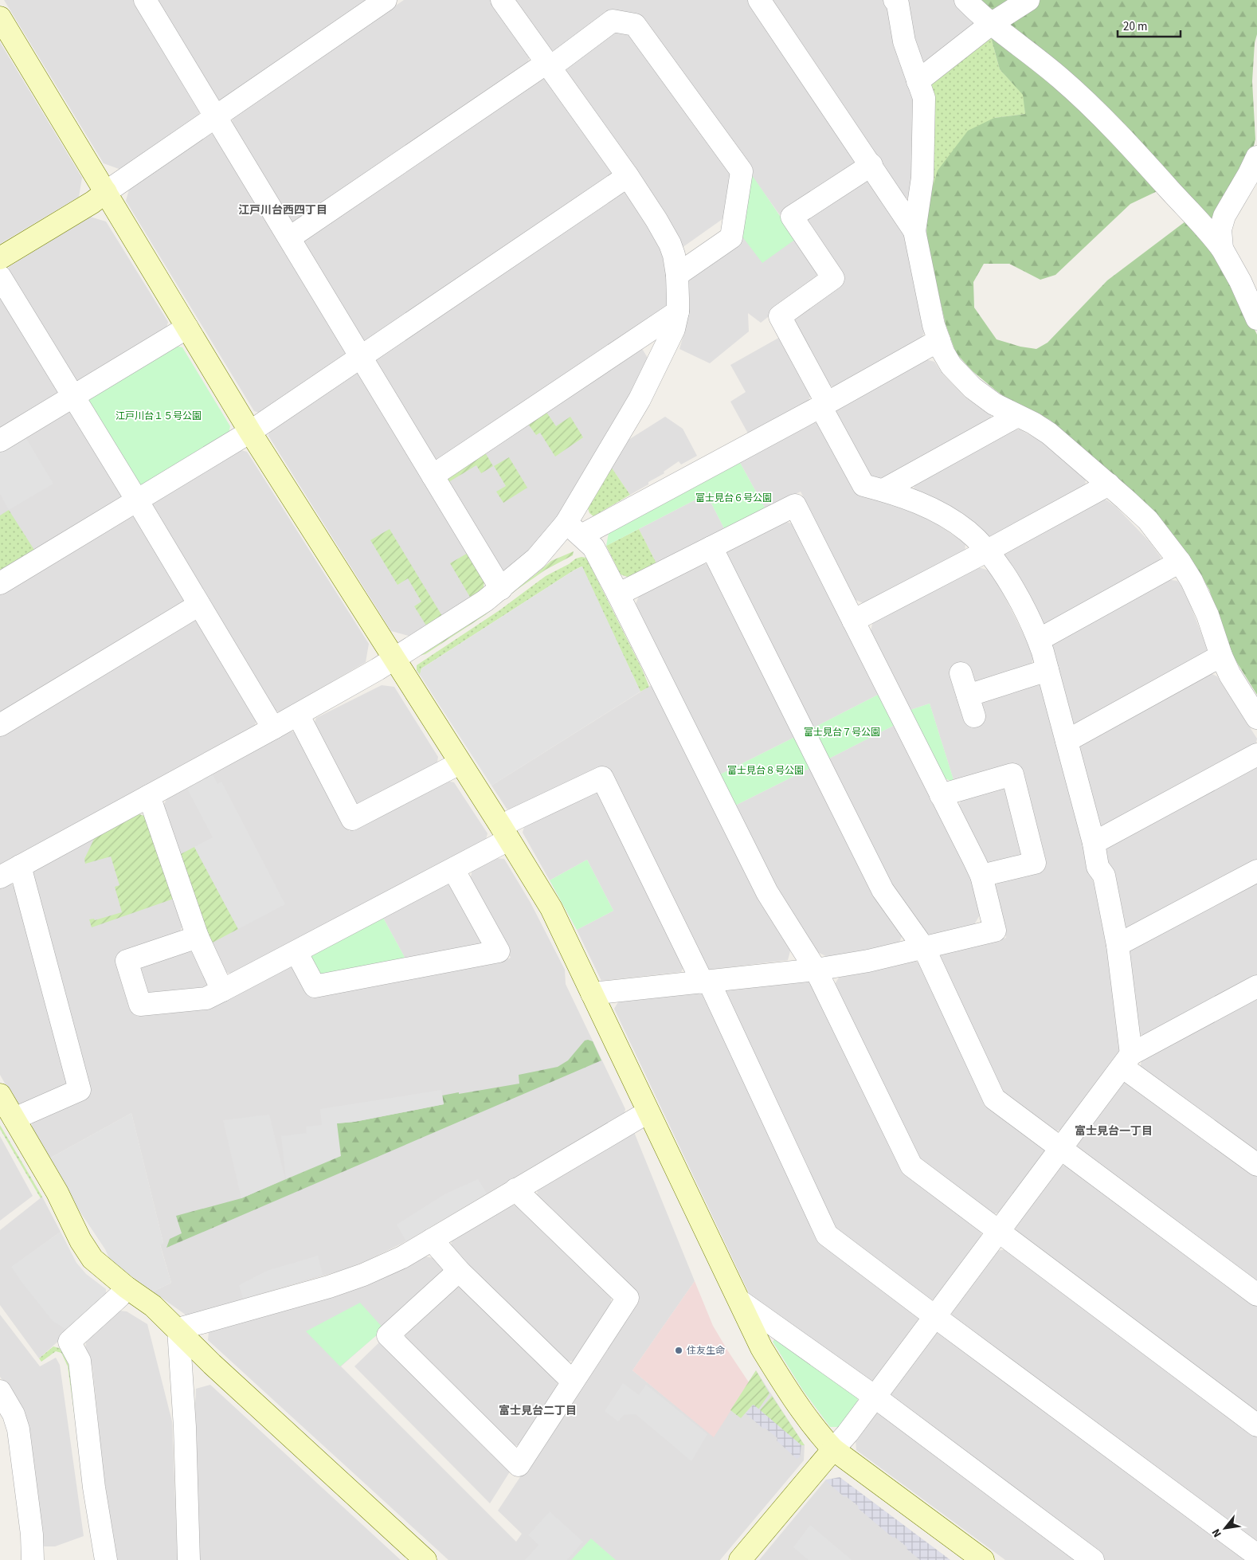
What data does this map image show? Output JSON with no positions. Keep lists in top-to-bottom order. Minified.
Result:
{"districts":["江戸川台西四丁目","富士見台一丁目","富士見台二丁目"],"parks":["江戸川台１５号公園","富士見台６号公園","富士見台７号公園","富士見台８号公園"],"places":["住友生命"],"scale_bar":"20 m","north":"bottom left"}
